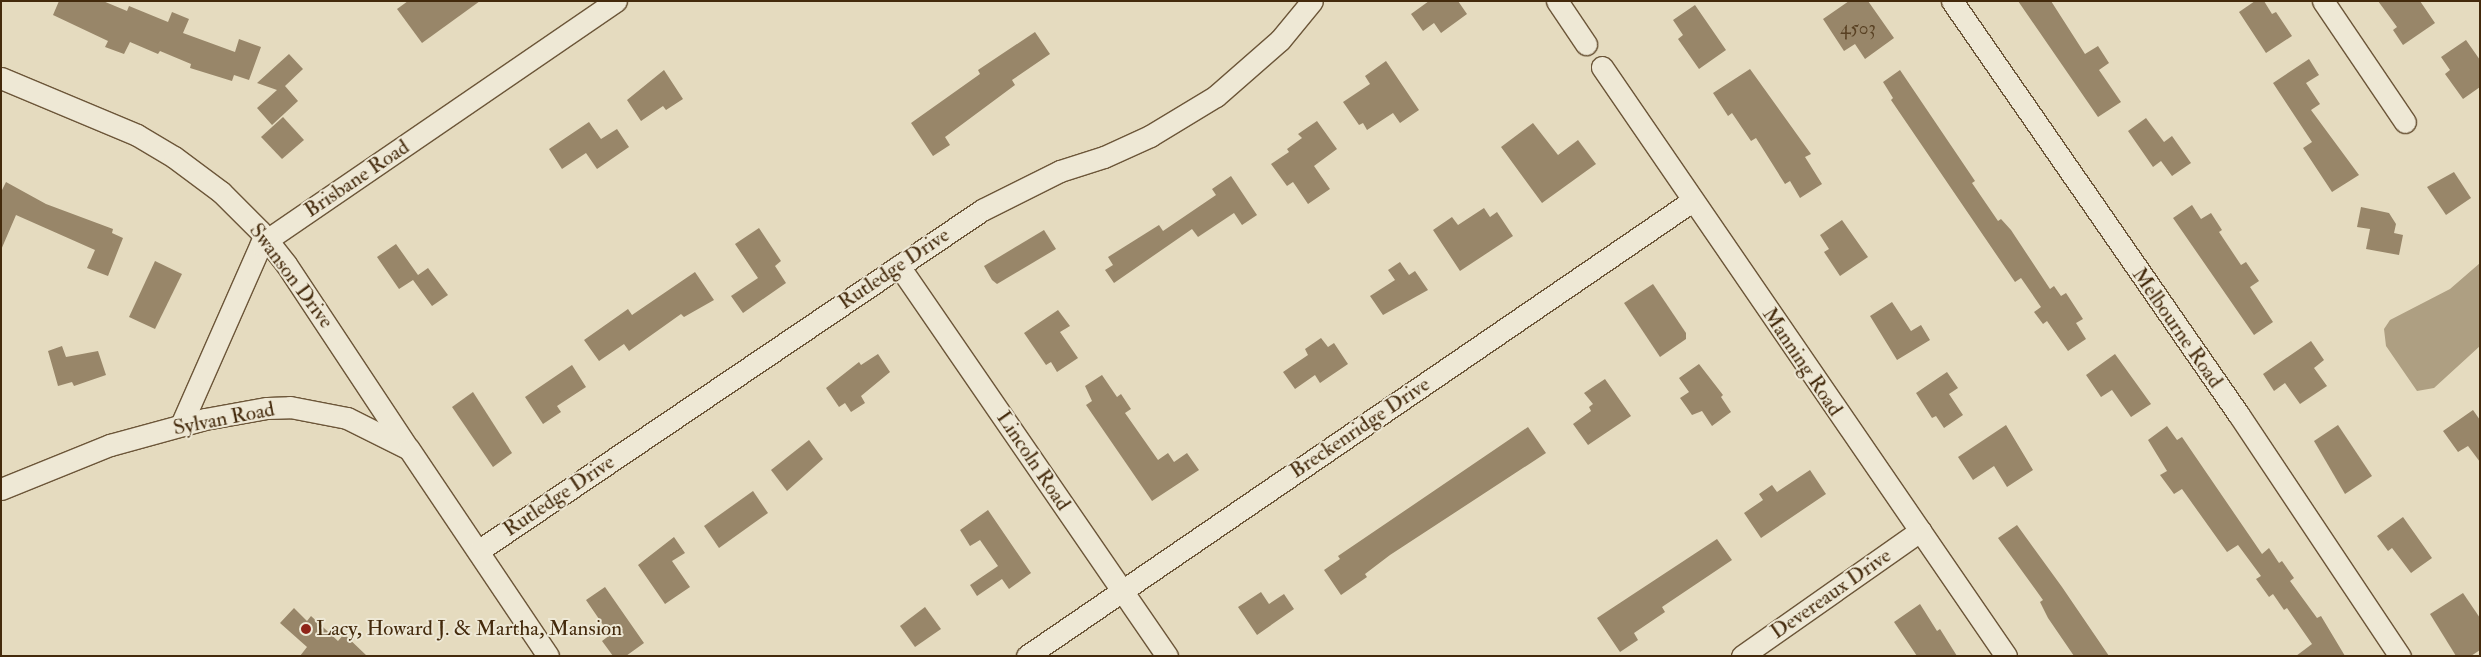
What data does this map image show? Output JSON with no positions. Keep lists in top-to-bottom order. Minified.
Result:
{"streets":{"street":["Brisbane Road","Rutledge Drive","Swanson Drive","Melbourne Road","Manning Road","Sylvan Road","Breckenridge Drive","Lincoln Road","Devereaux Drive"]},"crossings":[["Brisbane Road","Swanson Drive"],["Brisbane Road","Sylvan Road"],["Rutledge Drive","Sylvan Road"],["Rutledge Drive","Lincoln Road"],["Swanson Drive","Sylvan Road"],["Manning Road","Breckenridge Drive"],["Manning Road","Devereaux Drive"],["Breckenridge Drive","Lincoln Road"]],"places":["Lacy, Howard J. & Martha, Mansion"],"house_numbers":["4503"]}
